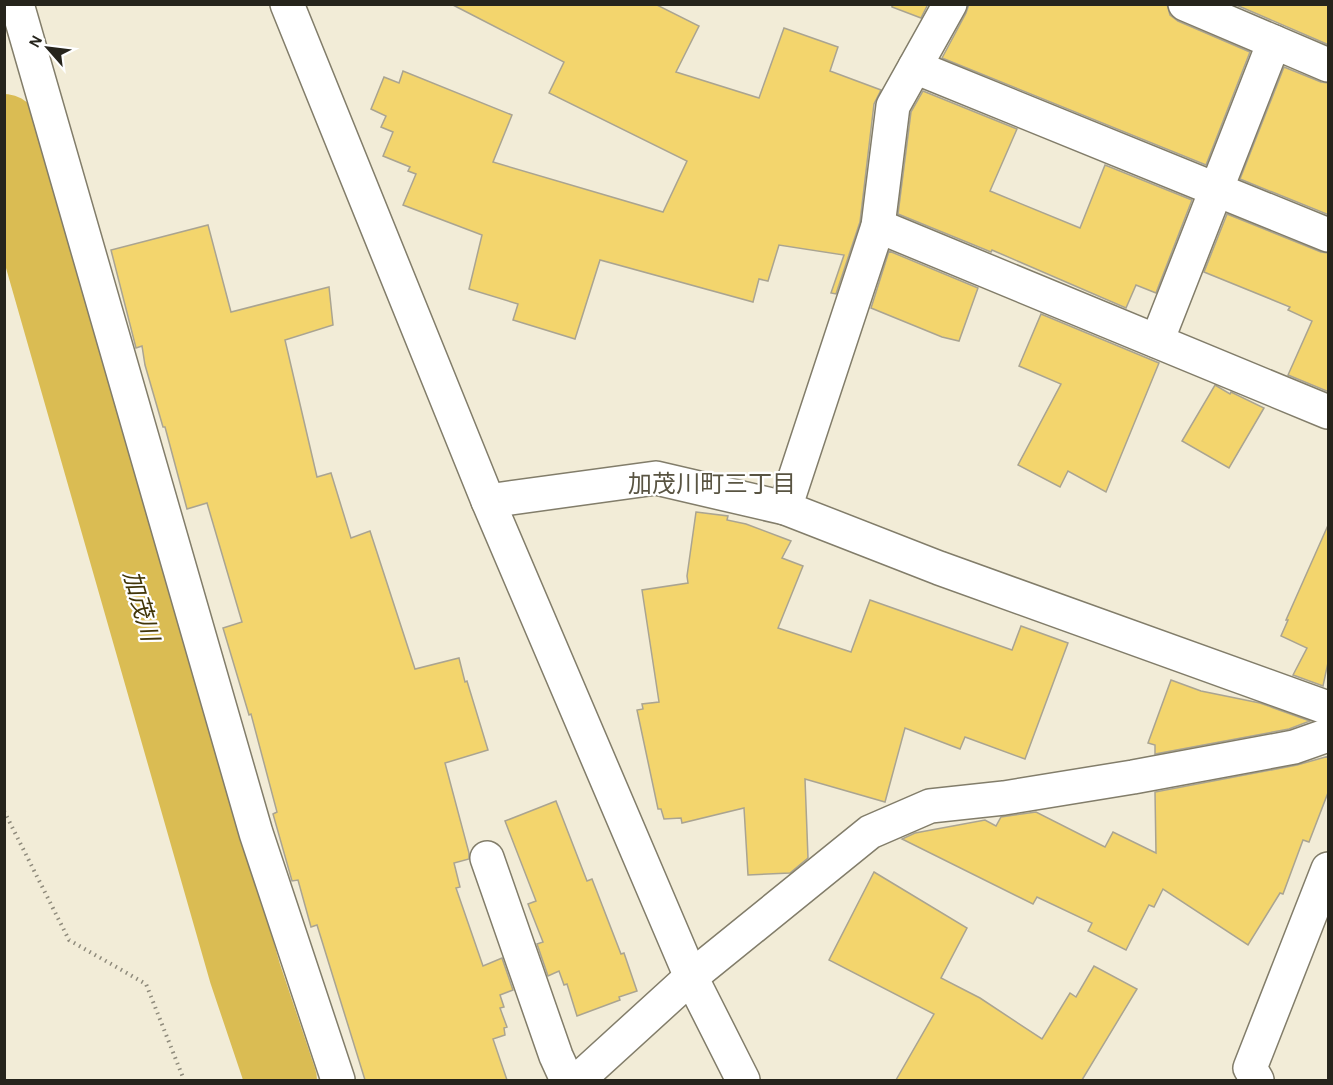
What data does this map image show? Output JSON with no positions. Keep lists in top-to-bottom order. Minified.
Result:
{"districts":["加茂川町三丁目"],"water":["加茂川"],"north":"top left"}
